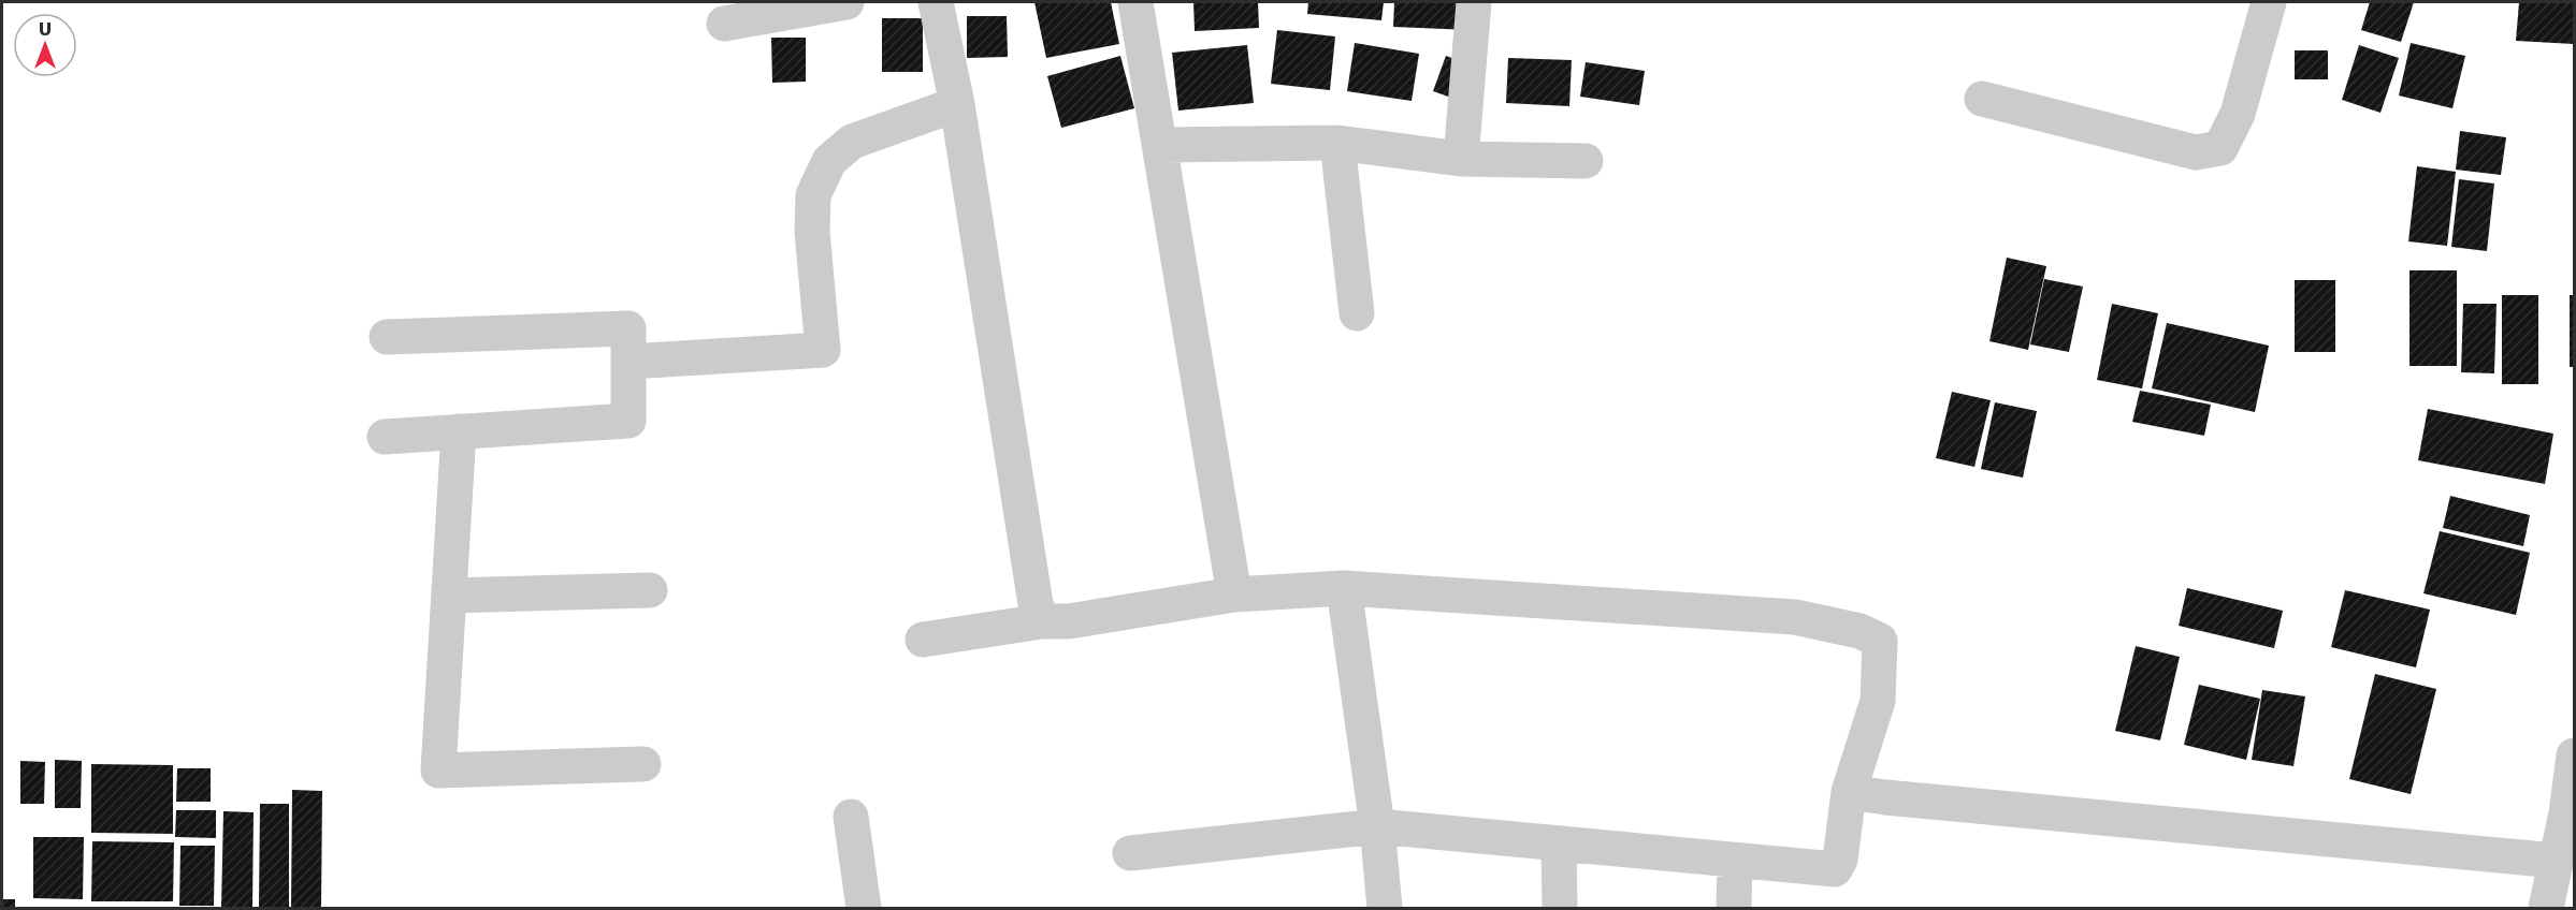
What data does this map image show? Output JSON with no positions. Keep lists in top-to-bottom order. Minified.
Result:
{"north":"top"}
